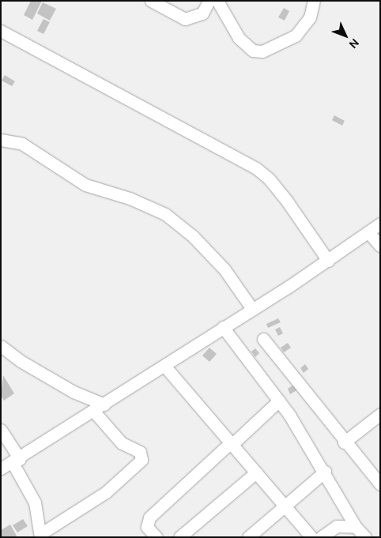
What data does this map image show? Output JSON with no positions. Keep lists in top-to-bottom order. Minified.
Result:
{"north":"bottom right"}
